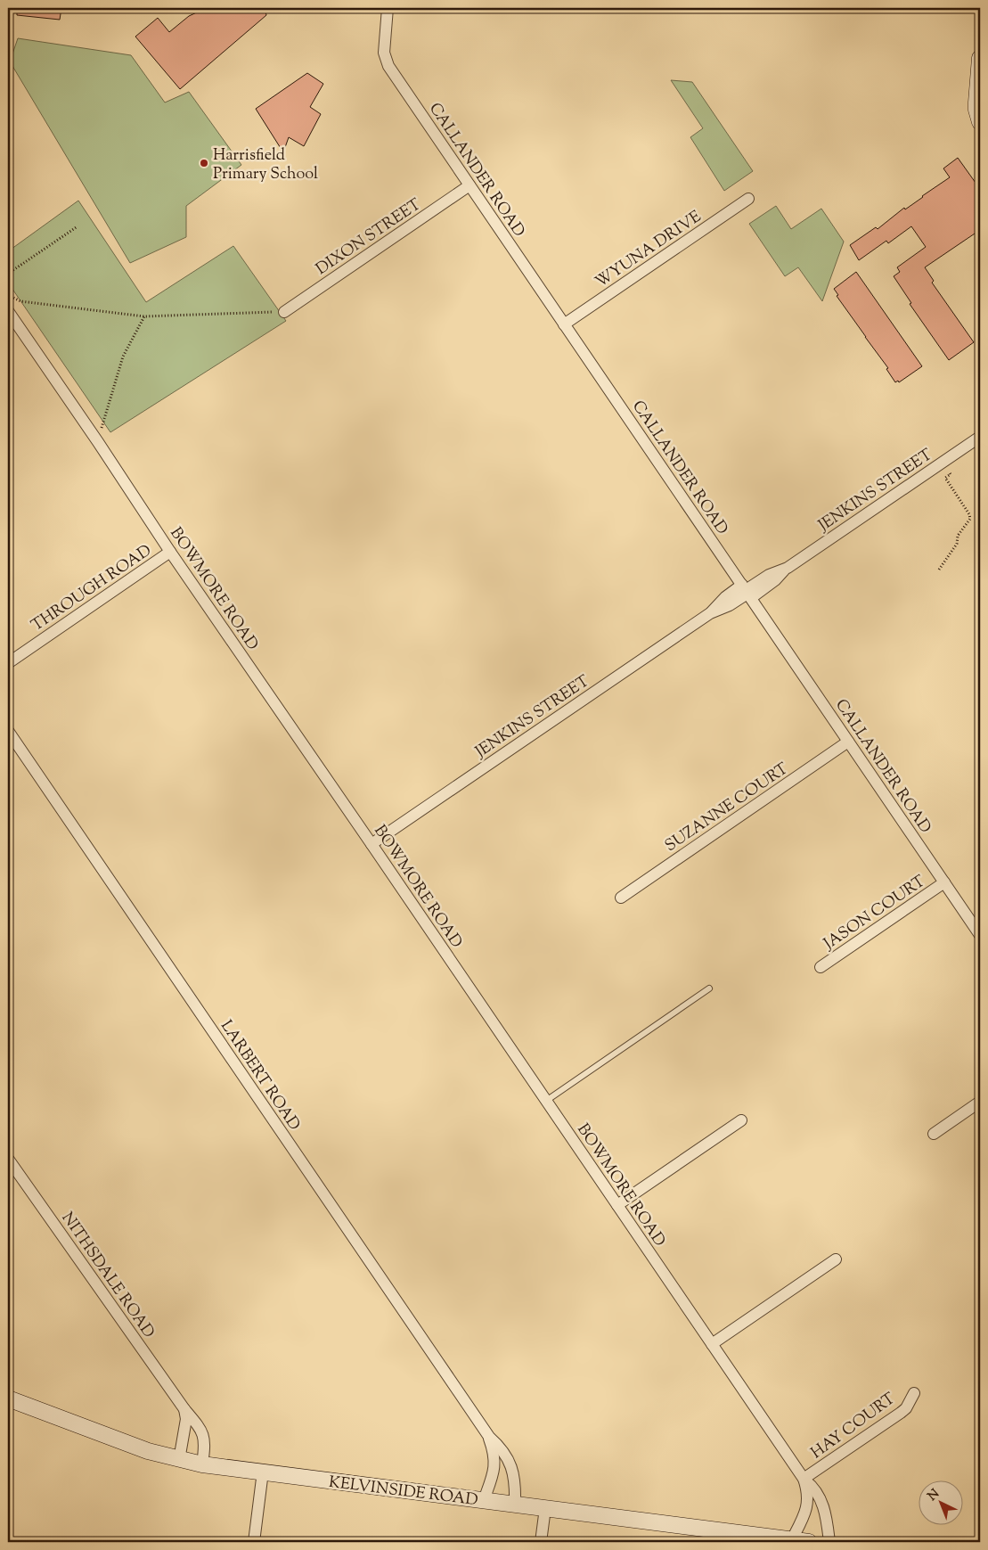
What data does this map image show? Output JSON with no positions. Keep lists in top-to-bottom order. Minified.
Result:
{"streets":{"street":["CALLANDER ROAD","DIXON STREET","WYUNA DRIVE","JENKINS STREET","THROUGH ROAD","BOWMORE ROAD","SUZANNE COURT","JASON COURT","LARBERT ROAD","NITHSDALE ROAD","HAY COURT","KELVINSIDE ROAD"]},"crossings":[["CALLANDER ROAD","DIXON STREET"],["CALLANDER ROAD","WYUNA DRIVE"],["CALLANDER ROAD","JENKINS STREET"],["CALLANDER ROAD","SUZANNE COURT"],["CALLANDER ROAD","JASON COURT"],["JENKINS STREET","BOWMORE ROAD"],["THROUGH ROAD","BOWMORE ROAD"],["BOWMORE ROAD","HAY COURT"],["BOWMORE ROAD","KELVINSIDE ROAD"],["LARBERT ROAD","KELVINSIDE ROAD"],["NITHSDALE ROAD","KELVINSIDE ROAD"]],"places":["Harrisfield Primary School"],"north":"top left"}
